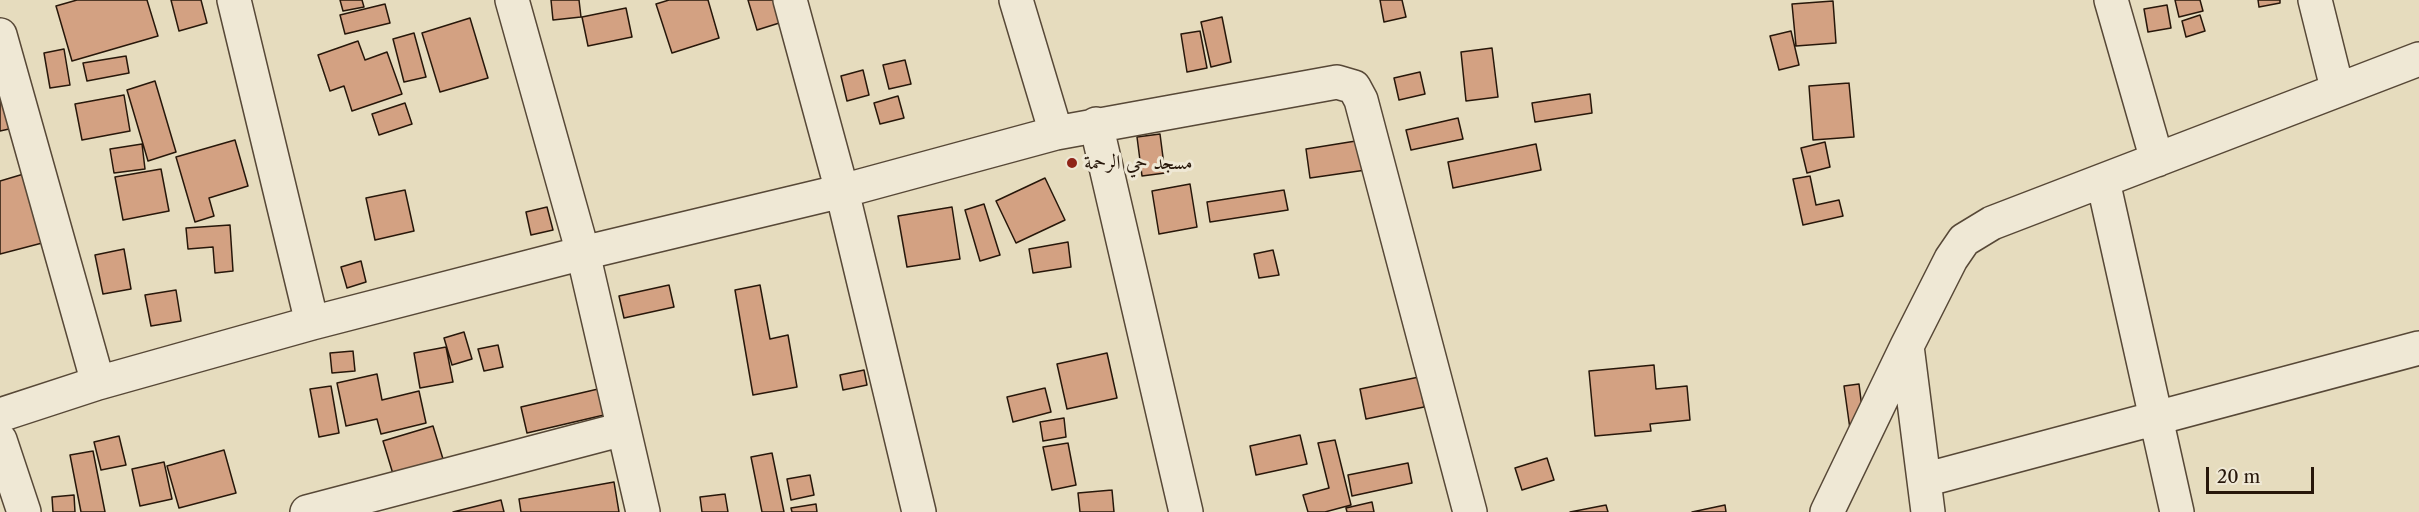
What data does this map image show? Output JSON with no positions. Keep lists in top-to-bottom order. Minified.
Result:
{"places":["مسجد حي الرحمة"],"scale_bar":"20 m"}
